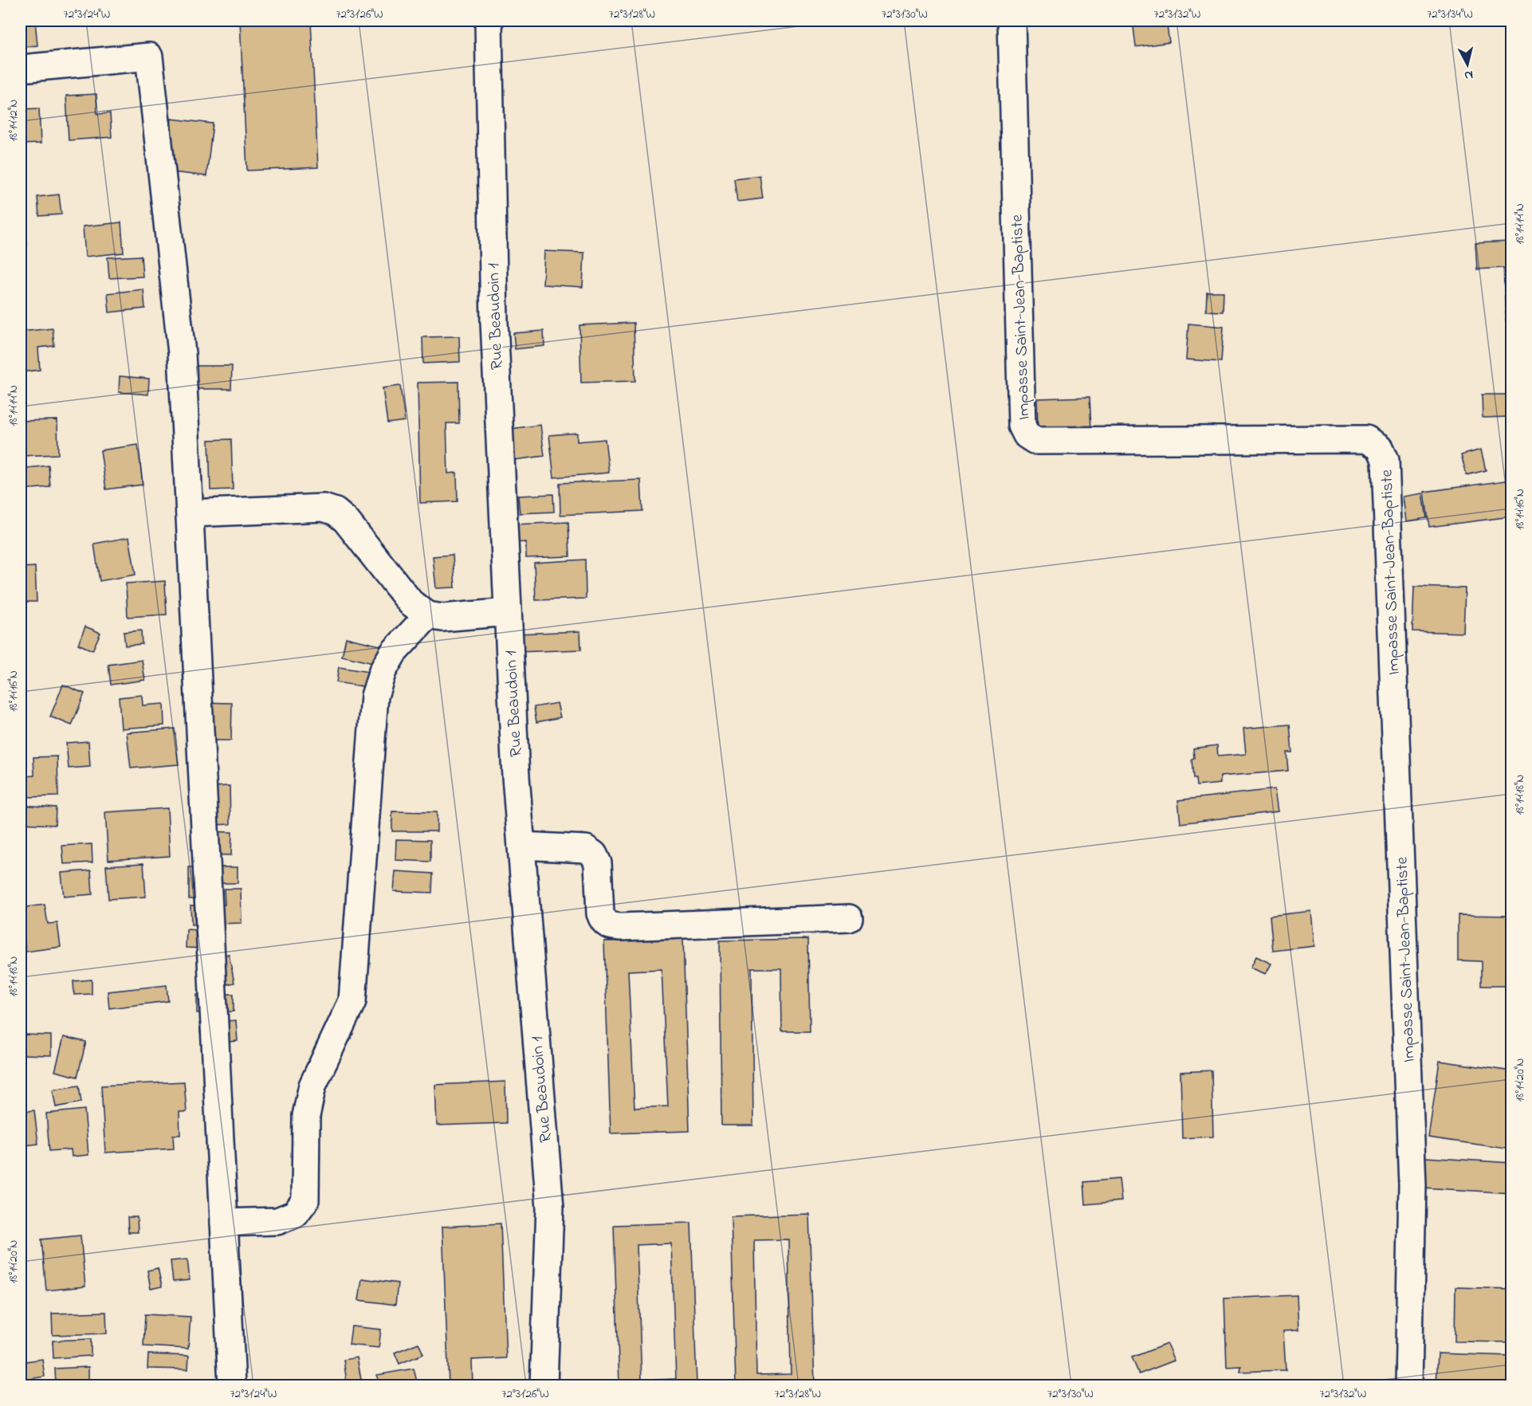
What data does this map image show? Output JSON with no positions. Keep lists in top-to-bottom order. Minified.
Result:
{"streets":{"street":["Rue Beaudoin 1","Impasse Saint-Jean-Baptiste"]},"north":"bottom","coordinates":["72°31'24\"W","72°31'26\"W","72°31'28\"W","72°31'30\"W","72°31'32\"W","72°31'34\"W","18°14'12\"N","18°14'14\"N","18°14'16\"N","18°14'18\"N","18°14'20\"N"]}
